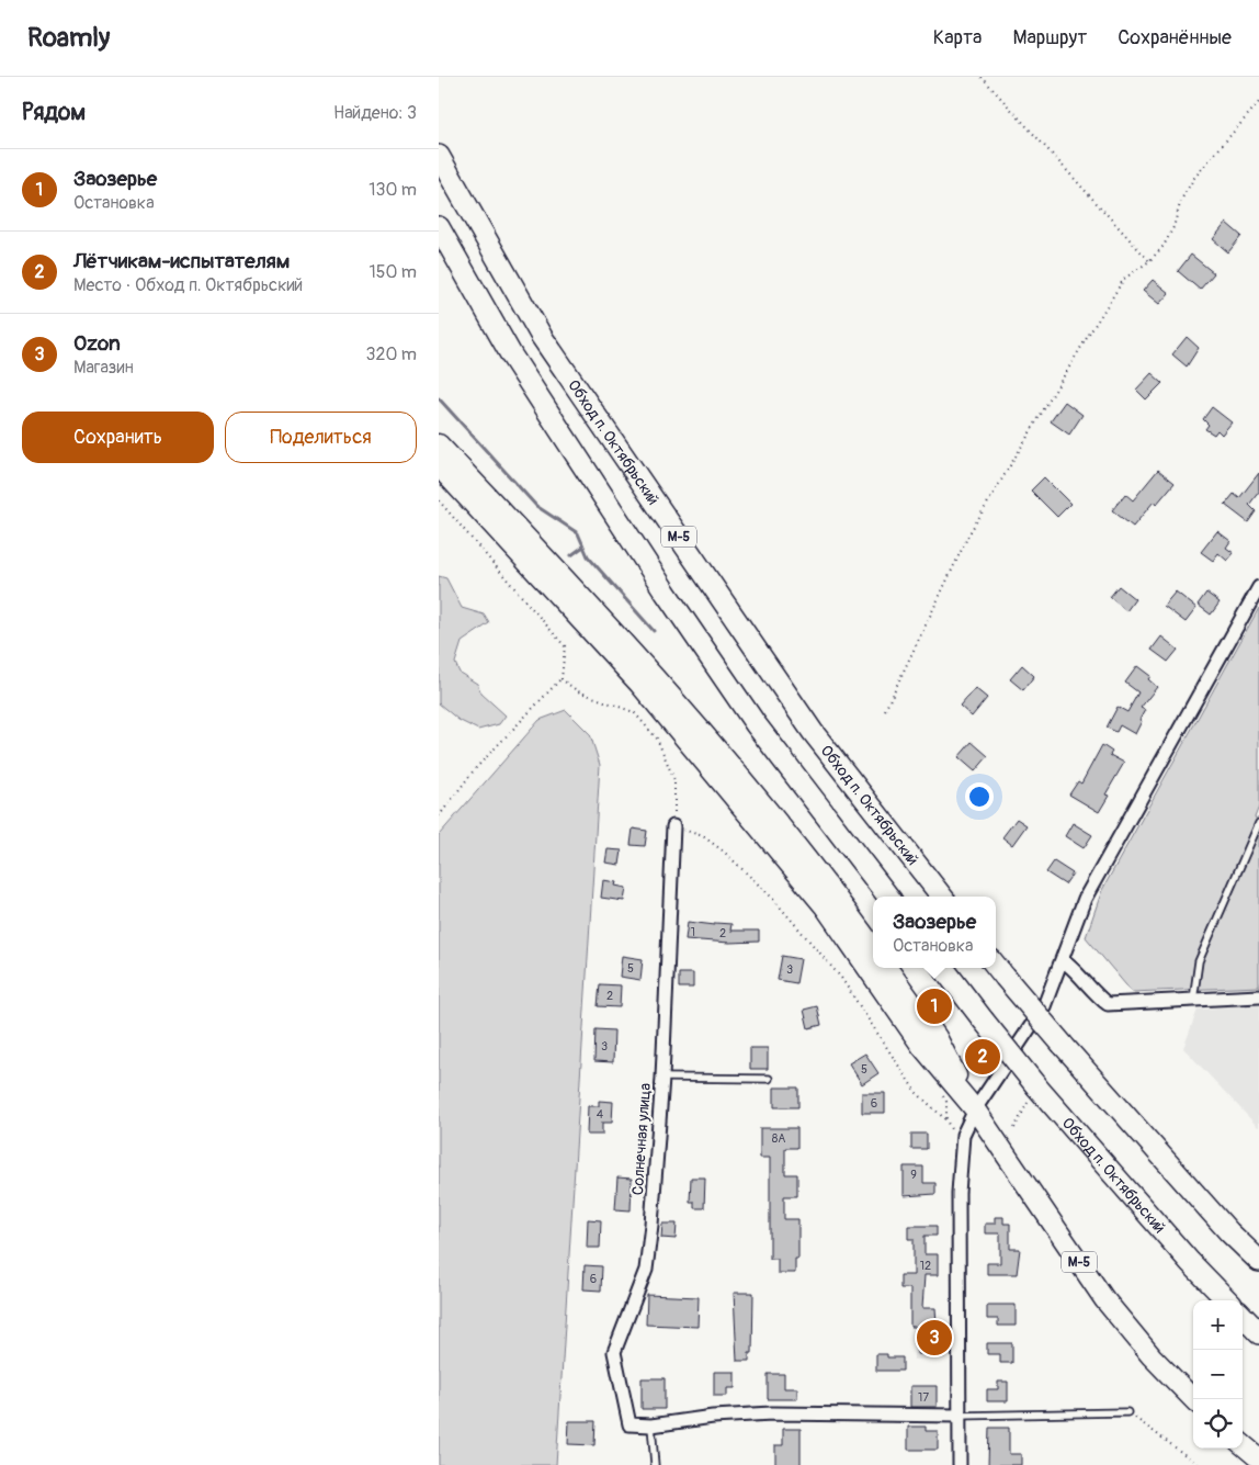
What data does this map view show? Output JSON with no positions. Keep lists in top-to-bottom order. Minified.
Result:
{"streets":{"highway":["Обход п. Октябрьский","М-5"],"street":["Солнечная улица"]},"house_numbers":["1","2","5","3","2","3","5","6","4","8А","9","12","6","17"],"page":{"header":"Roamly","nav":["Карта","Маршрут","Сохранённые"],"heading":["Рядом","Найдено: 3"],"list":[{"mark":"1","name":"Заозерье","note":"Остановка","value":"130 m"},{"mark":"2","name":"Лётчикам-испытателям","note":"Место · Обход п. Октябрьский","value":"150 m"},{"mark":"3","name":"Ozon","note":"Магазин","value":"320 m"}],"buttons":["Сохранить","Поделиться"],"popup":["Заозерье","Остановка"],"pins":["1","2","3"],"map_buttons":["+","−"]}}
